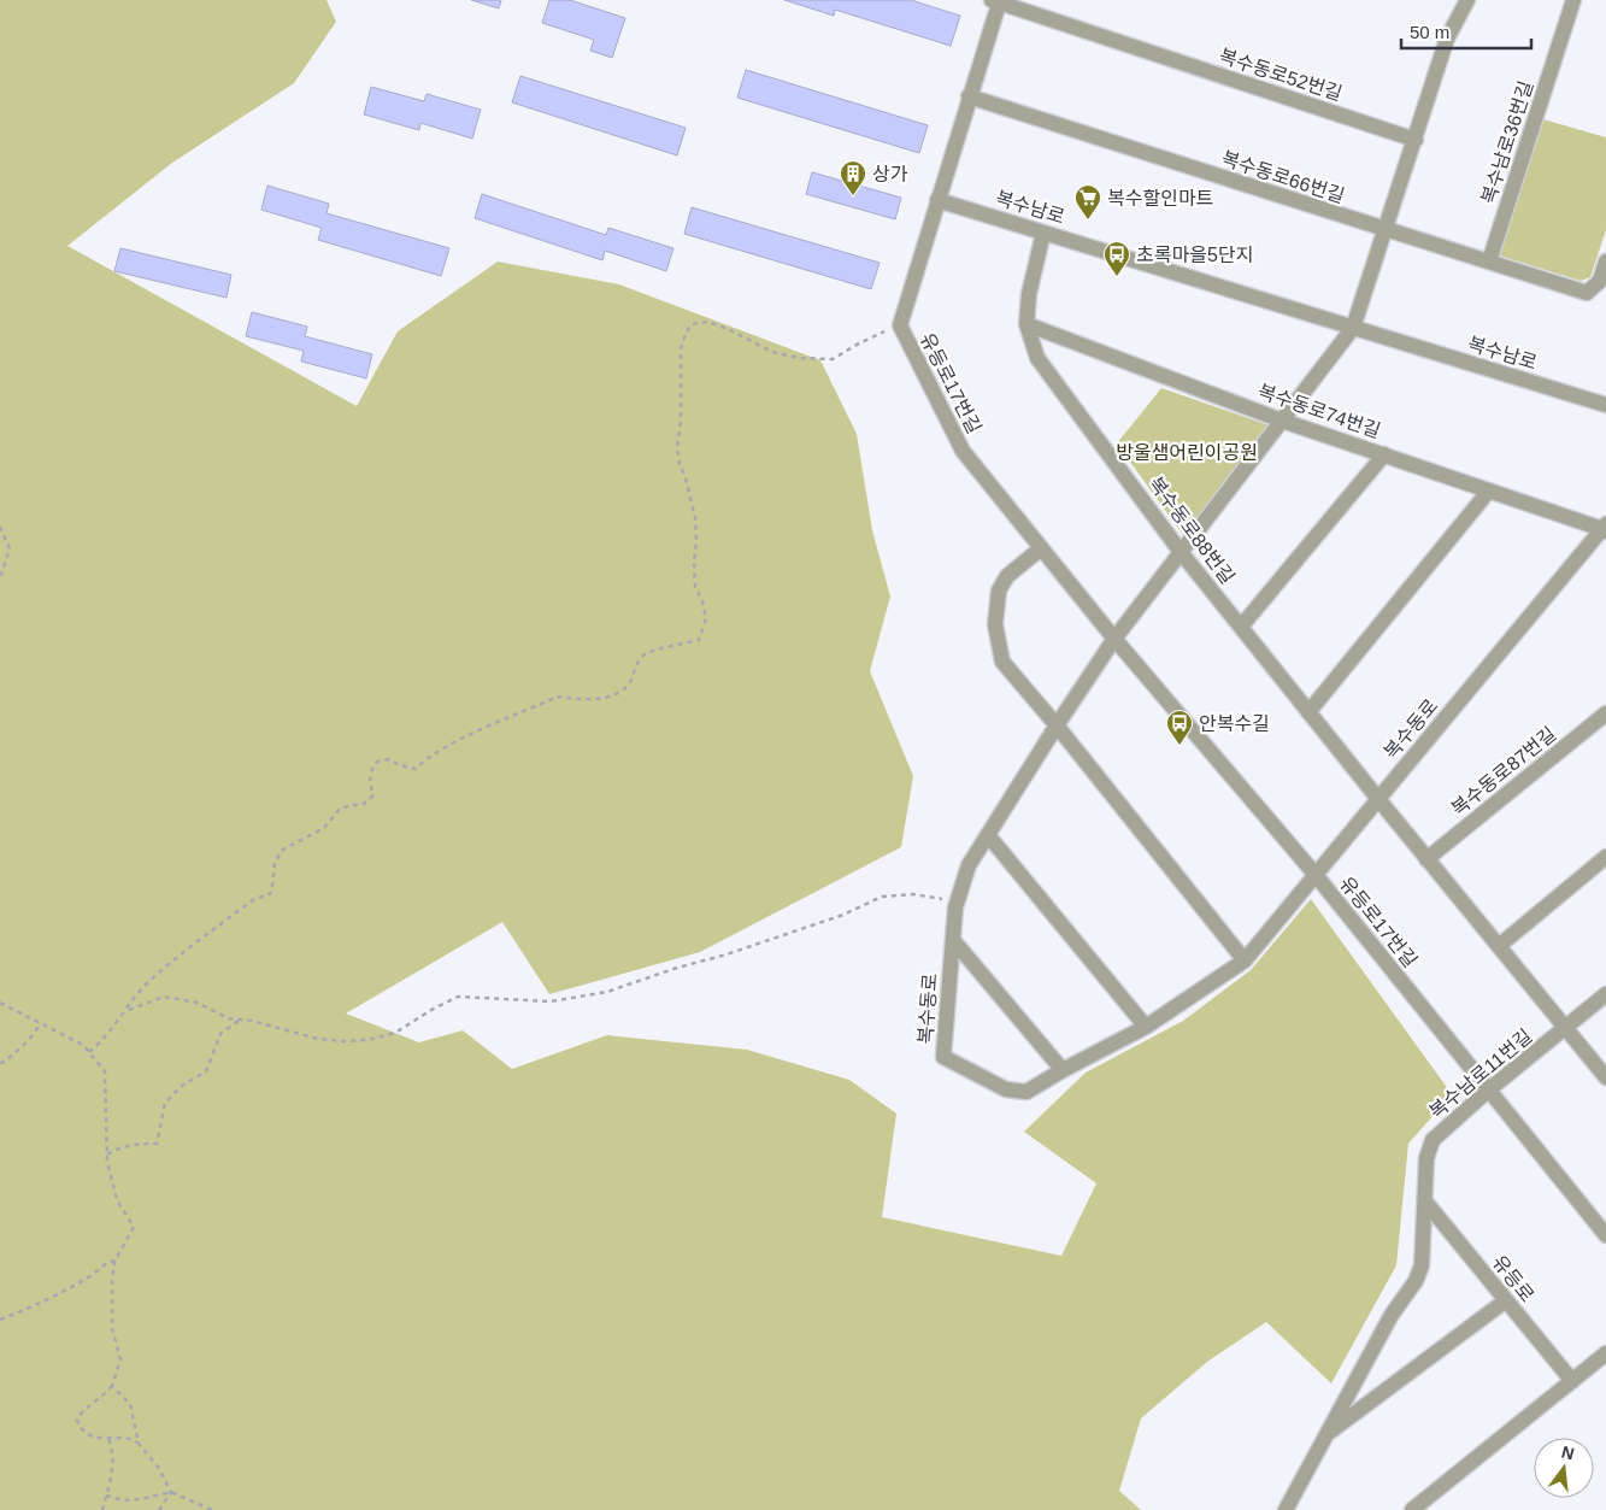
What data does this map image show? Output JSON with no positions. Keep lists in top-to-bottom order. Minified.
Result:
{"streets":{"street":["복수동로52번길","복수남로36번길","복수동로66번길","복수남로","유등로17번길","복수동로74번길","복수동로88번길","복수동로","복수동로87번길","복수남로11번길","유등로"]},"crossings":[["복수동로52번길","유등로17번길"],["복수남로36번길","복수동로66번길"],["복수동로66번길","유등로17번길"],["복수남로","유등로17번길"],["복수남로","복수동로88번길"],["유등로17번길","복수동로"],["유등로17번길","복수남로11번길"],["복수동로74번길","복수동로88번길"],["복수동로74번길","복수동로"],["복수동로88번길","복수동로"],["복수남로11번길","유등로"]],"parks":["방울샘어린이공원"],"places":{"building":["상가"],"supermarket":["복수할인마트"],"bus stop":["초록마을5단지","안복수길"]},"scale_bar":"50 m","north":"top"}
